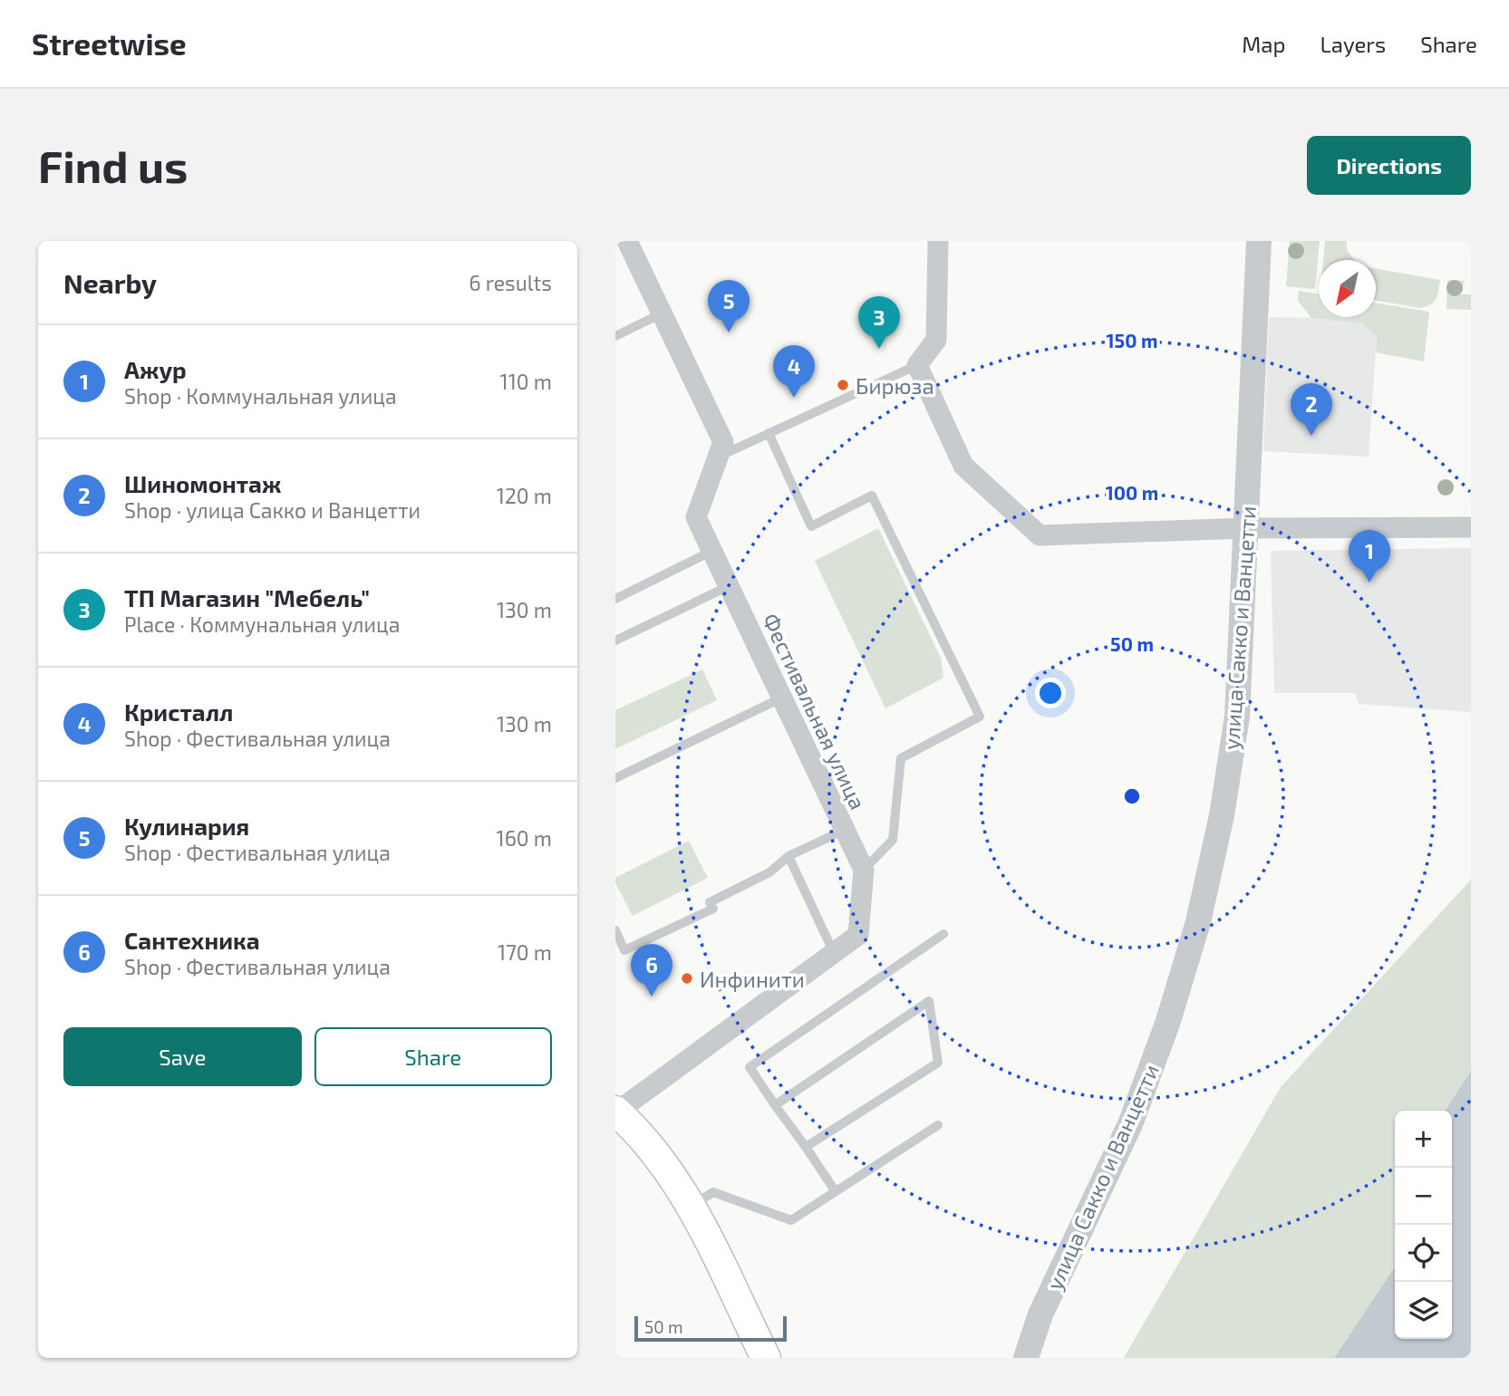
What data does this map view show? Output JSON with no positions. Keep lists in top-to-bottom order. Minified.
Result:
{"streets":{"street":["улица Сакко и Ванцетти","Фестивальная улица"]},"places":["Бирюза","Инфинити"],"scale_bar":"50 m","north":"bottom left","page":{"header":"Streetwise","nav":["Map","Layers","Share"],"buttons":["Directions",["Save","Share"]],"title":"Find us","heading":["Nearby","6 results"],"pins":["5","3","4","2","1","6"],"list":[{"mark":"1","name":"Ажур","note":"Shop · Коммунальная улица","value":"110 m"},{"mark":"2","name":"Шиномонтаж","note":"Shop · улица Сакко и Ванцетти","value":"120 m"},{"mark":"3","name":"ТП Магазин \"Мебель\"","note":"Place · Коммунальная улица","value":"130 m"},{"mark":"4","name":"Кристалл","note":"Shop · Фестивальная улица","value":"130 m"},{"mark":"5","name":"Кулинария","note":"Shop · Фестивальная улица","value":"160 m"},{"mark":"6","name":"Сантехника","note":"Shop · Фестивальная улица","value":"170 m"}],"map_buttons":["+","−"],"scale":"50 m"},"rings":["150 m","100 m","50 m"]}
